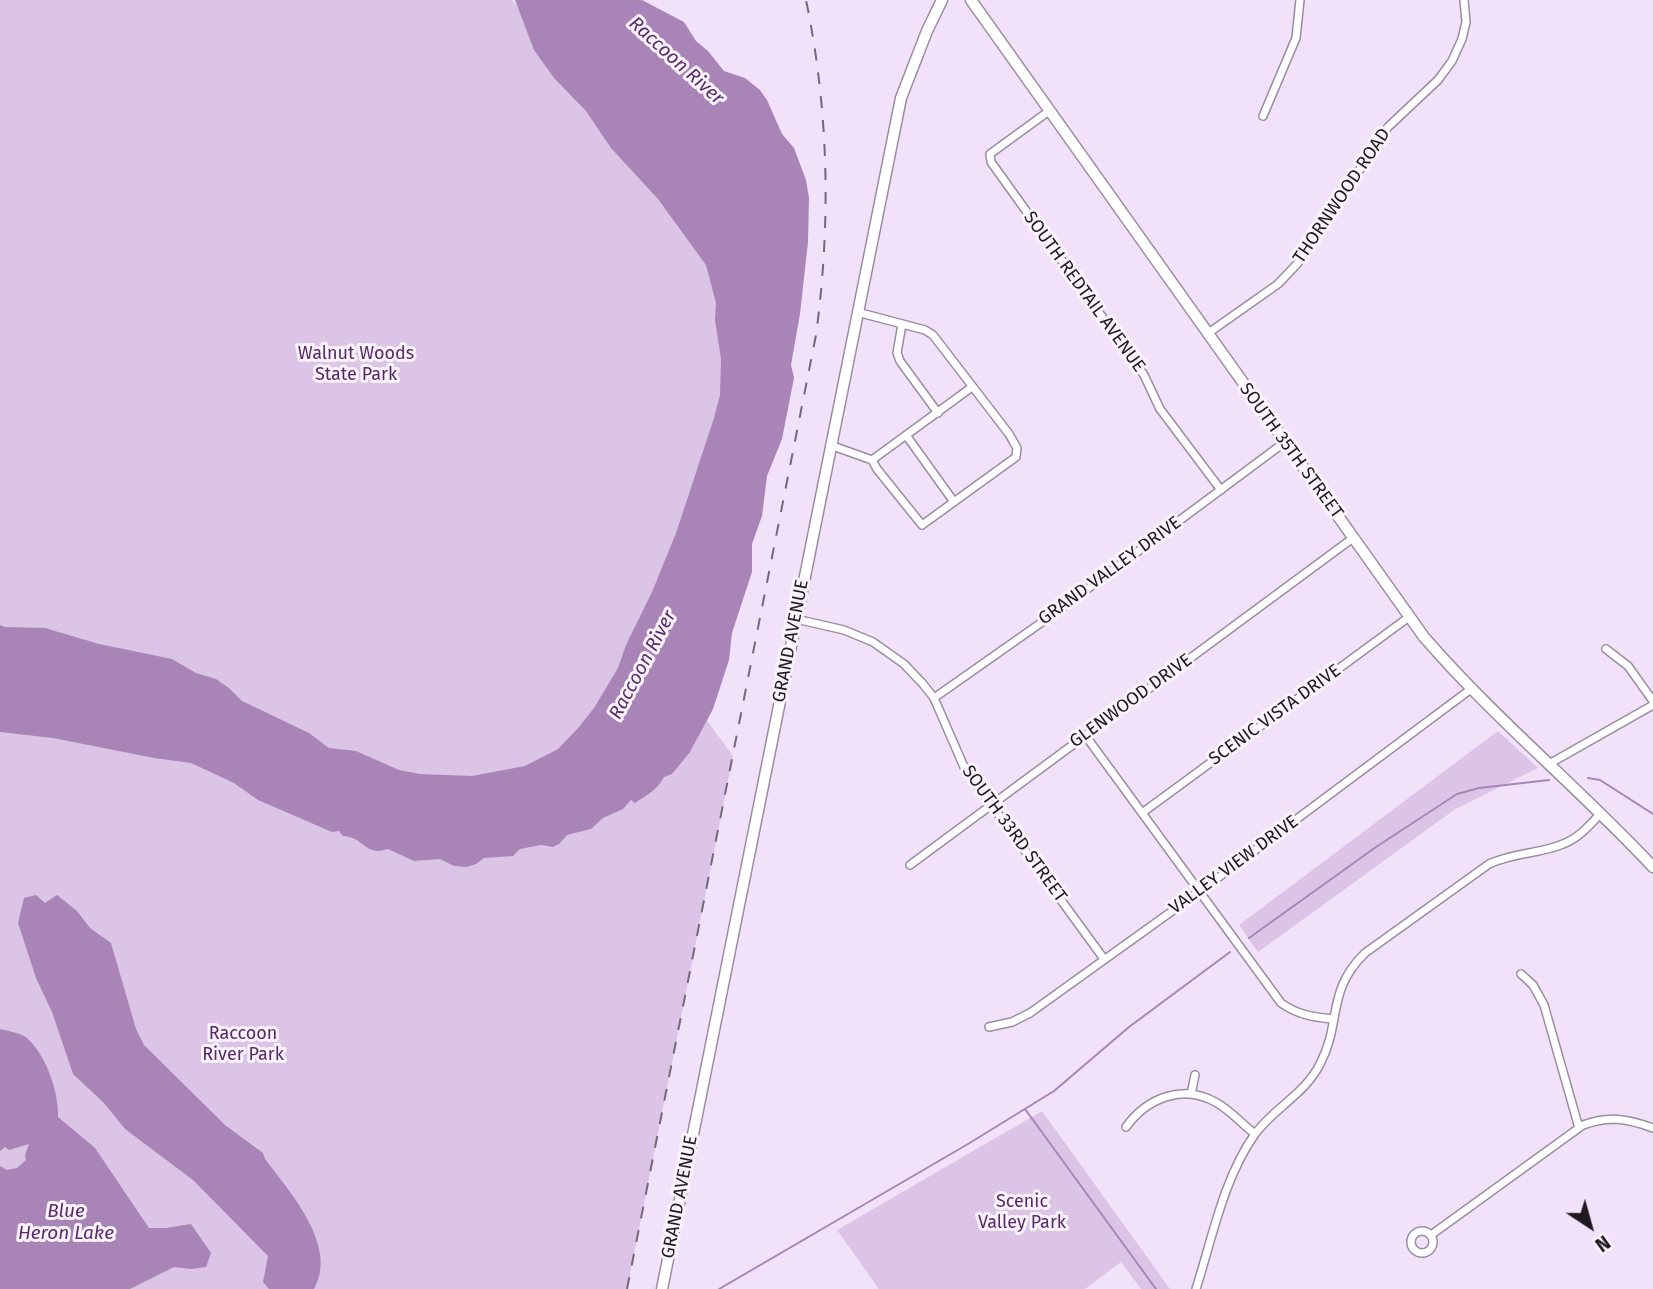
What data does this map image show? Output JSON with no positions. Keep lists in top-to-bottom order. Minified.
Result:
{"streets":{"main road":["SOUTH 35TH STREET","GRAND AVENUE"],"street":["THORNWOOD ROAD","SOUTH REDTAIL AVENUE","GRAND VALLEY DRIVE","GLENWOOD DRIVE","SCENIC VISTA DRIVE","SOUTH 33RD STREET","VALLEY VIEW DRIVE"]},"crossings":[["THORNWOOD ROAD","SOUTH 35TH STREET"],["SOUTH REDTAIL AVENUE","SOUTH 35TH STREET"],["SOUTH REDTAIL AVENUE","GRAND VALLEY DRIVE"],["SOUTH 35TH STREET","GRAND VALLEY DRIVE"],["SOUTH 35TH STREET","GLENWOOD DRIVE"],["SOUTH 35TH STREET","SCENIC VISTA DRIVE"],["SOUTH 35TH STREET","VALLEY VIEW DRIVE"],["GRAND VALLEY DRIVE","SOUTH 33RD STREET"],["GRAND AVENUE","SOUTH 33RD STREET"],["GLENWOOD DRIVE","SOUTH 33RD STREET"],["SOUTH 33RD STREET","VALLEY VIEW DRIVE"]],"water":["Raccoon River","Blue Heron Lake"],"parks":["Walnut Woods State Park","Raccoon River Park","Scenic Valley Park"],"north":"bottom right"}
